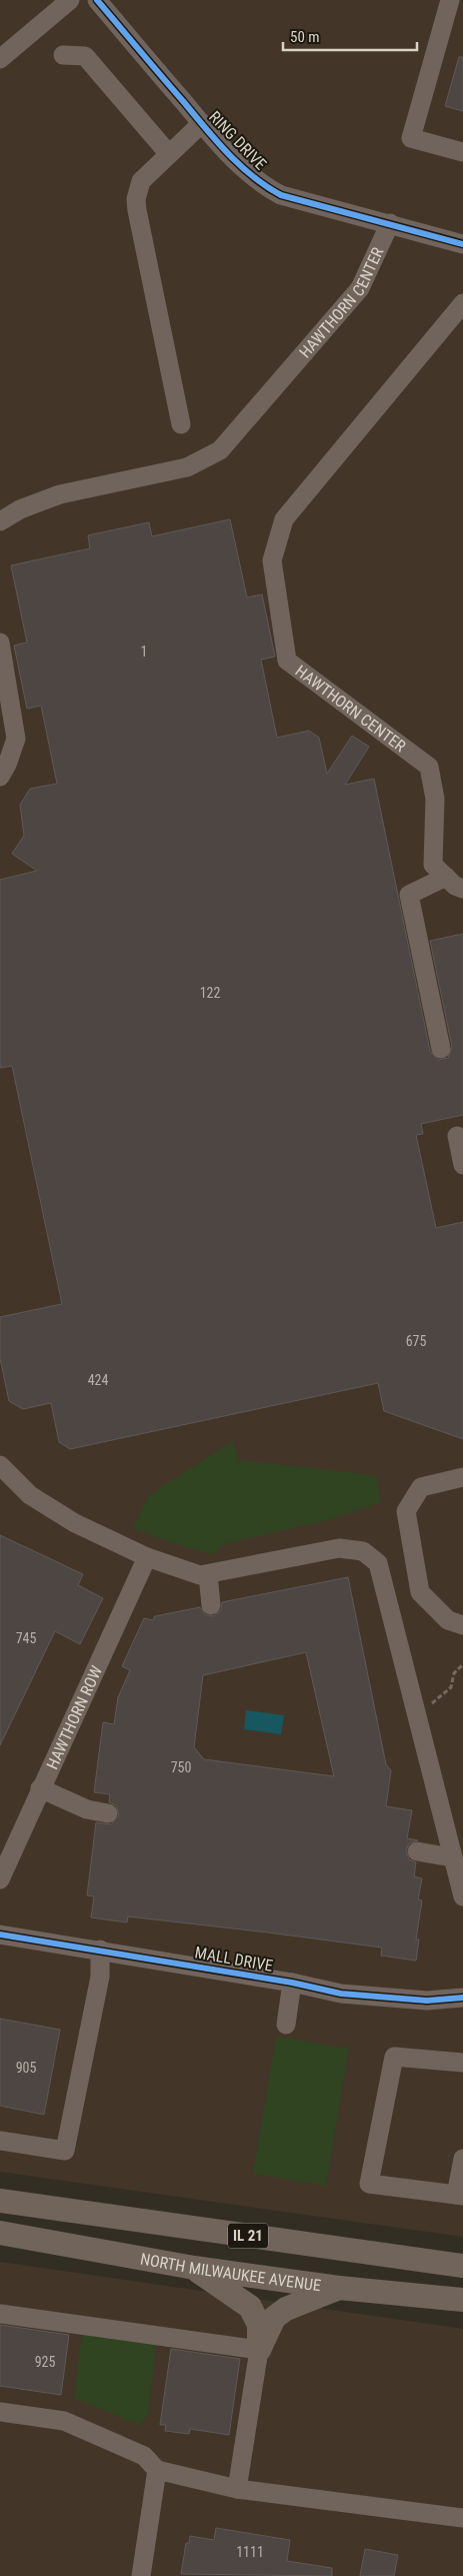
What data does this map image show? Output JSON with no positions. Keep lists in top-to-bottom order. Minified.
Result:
{"streets":{"main road":["IL 21","NORTH MILWAUKEE AVENUE"],"street":["RING DRIVE","HAWTHORN CENTER","HAWTHORN ROW","MALL DRIVE"]},"crossings":[["RING DRIVE","HAWTHORN CENTER"]],"house_numbers":["1","122","675","424","745","750","905","925","1111"],"scale_bar":"50 m"}
